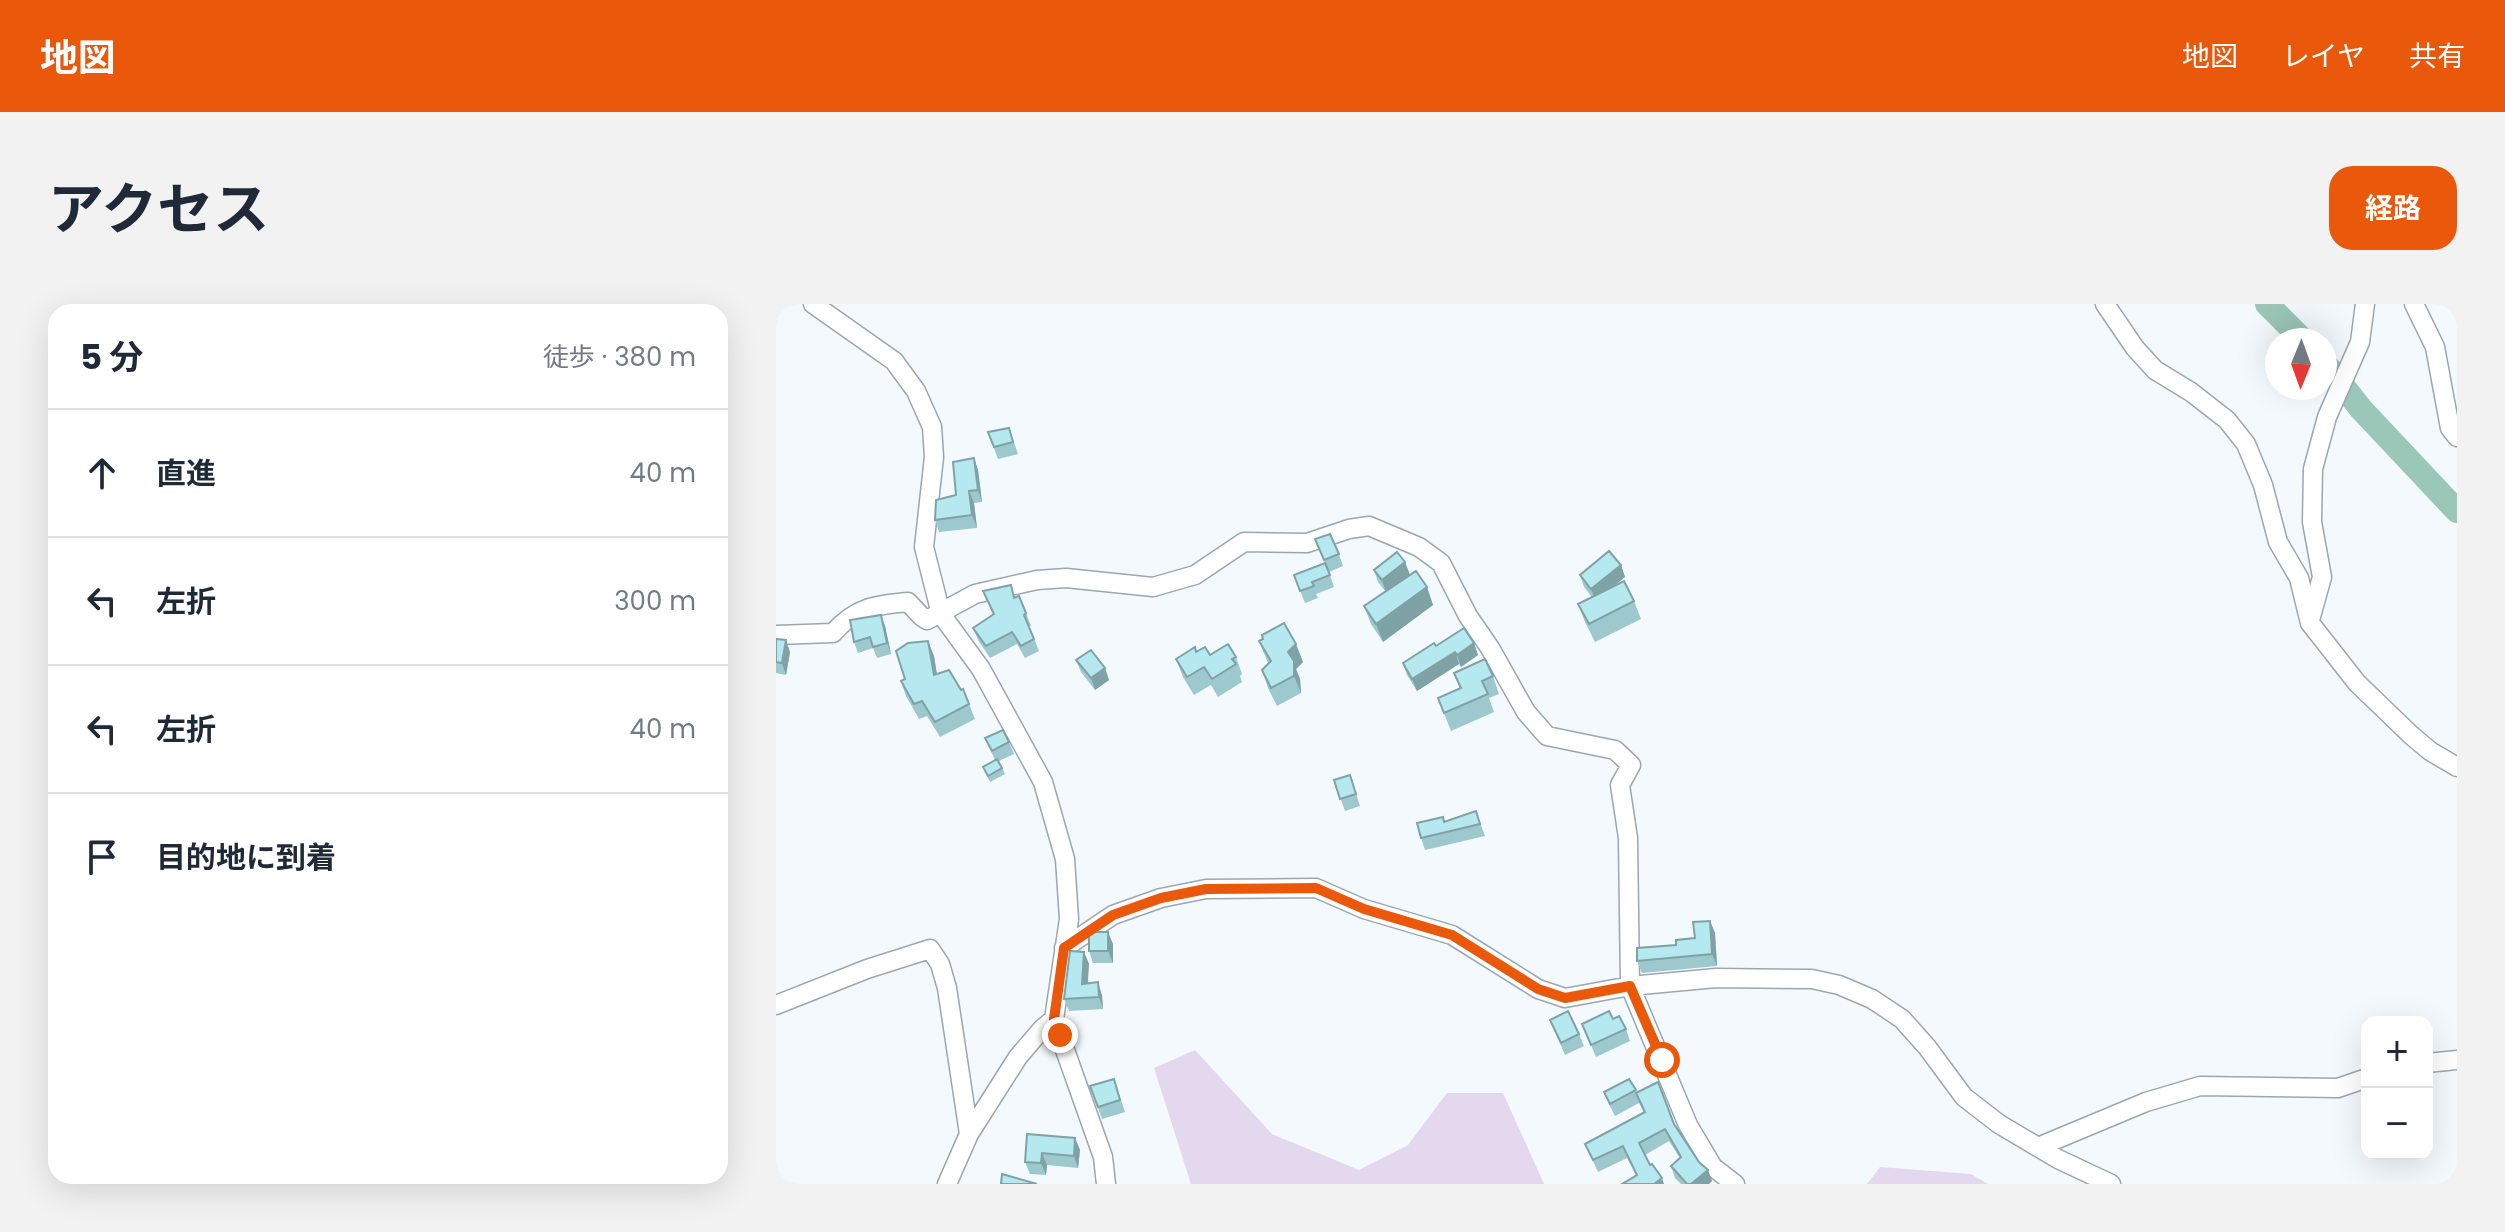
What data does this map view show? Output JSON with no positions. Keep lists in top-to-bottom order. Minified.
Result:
{"north":"bottom","page":{"header":"地図","nav":["地図","レイヤ","共有"],"title":"アクセス","buttons":"経路","heading":["5 分","徒歩 · 380 m"],"list":[["直進","40 m"],["左折","300 m"],["左折","40 m"],"目的地に到着"],"map_buttons":["+","−"]}}
